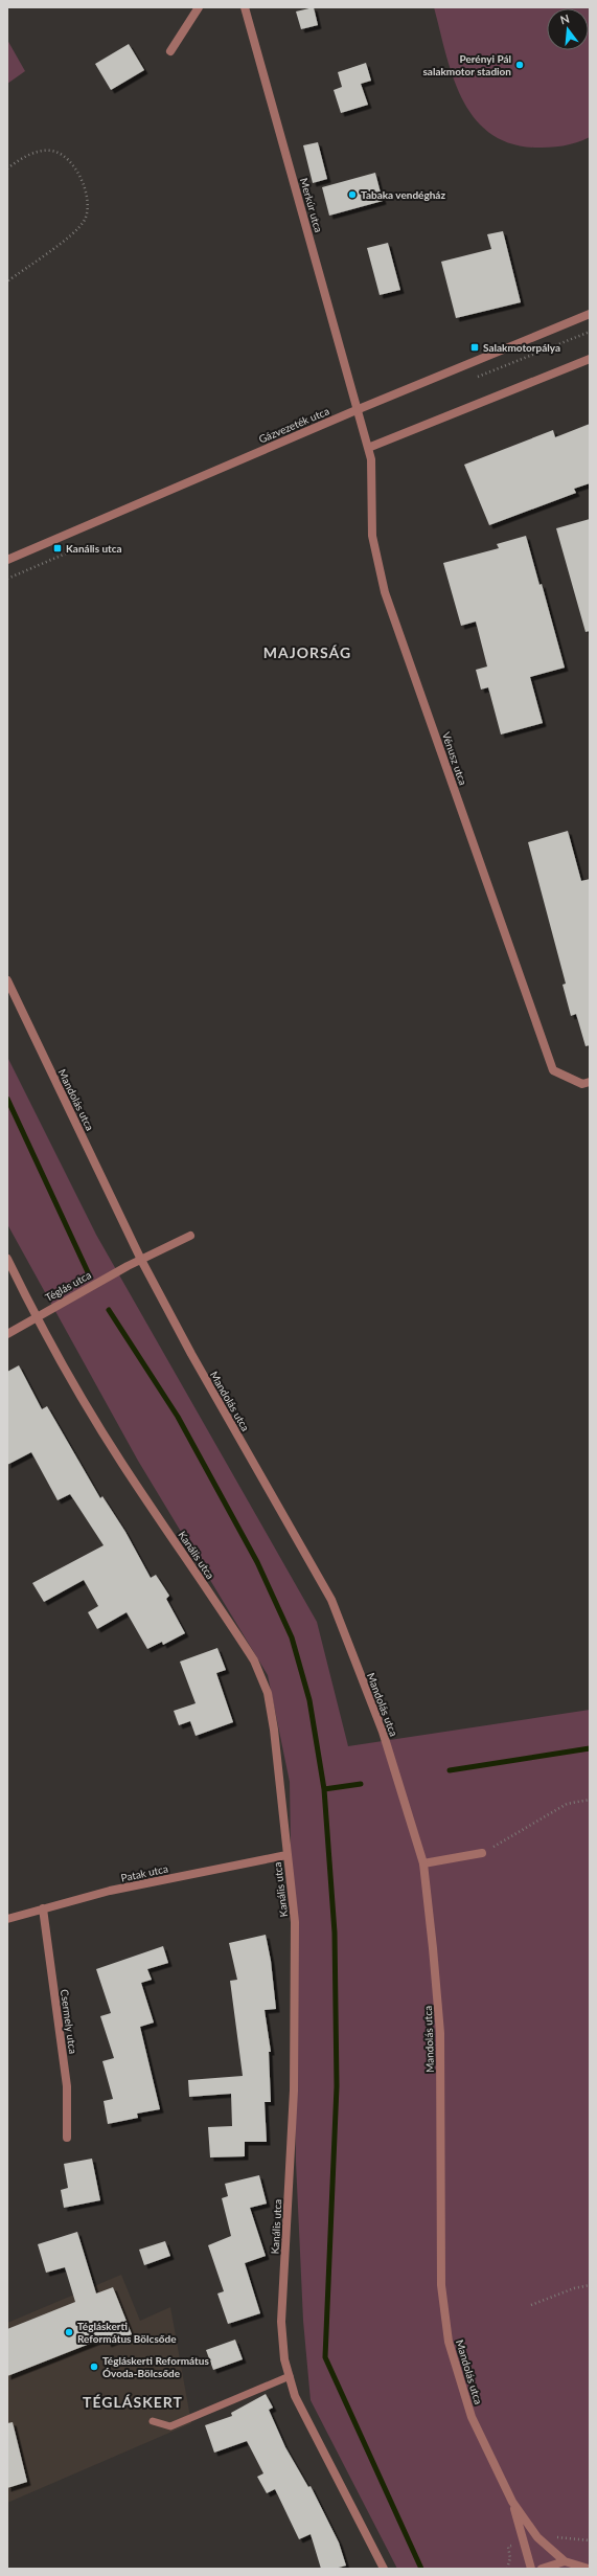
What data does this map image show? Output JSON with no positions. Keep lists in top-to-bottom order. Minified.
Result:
{"streets":{"street":["Merkúr utca","Gázvezeték utca","Vénusz utca","Mandolás utca","Téglás utca","Kanális utca","Patak utca","Csermely utca"]},"crossings":[["Merkúr utca","Gázvezeték utca"],["Merkúr utca","Vénusz utca"],["Gázvezeték utca","Vénusz utca"],["Mandolás utca","Téglás utca"],["Téglás utca","Kanális utca"],["Kanális utca","Patak utca"],["Patak utca","Csermely utca"]],"districts":["MAJORSÁG","TÉGLÁSKERT"],"places":{"other":["Perényi Pál salakmotor stadion","Tabaka vendégház","Tégláskerti Református Bölcsőde","Tégláskerti Református Óvoda-Bölcsőde"],"transit":["Salakmotorpálya","Kanális utca"]},"north":"top"}
